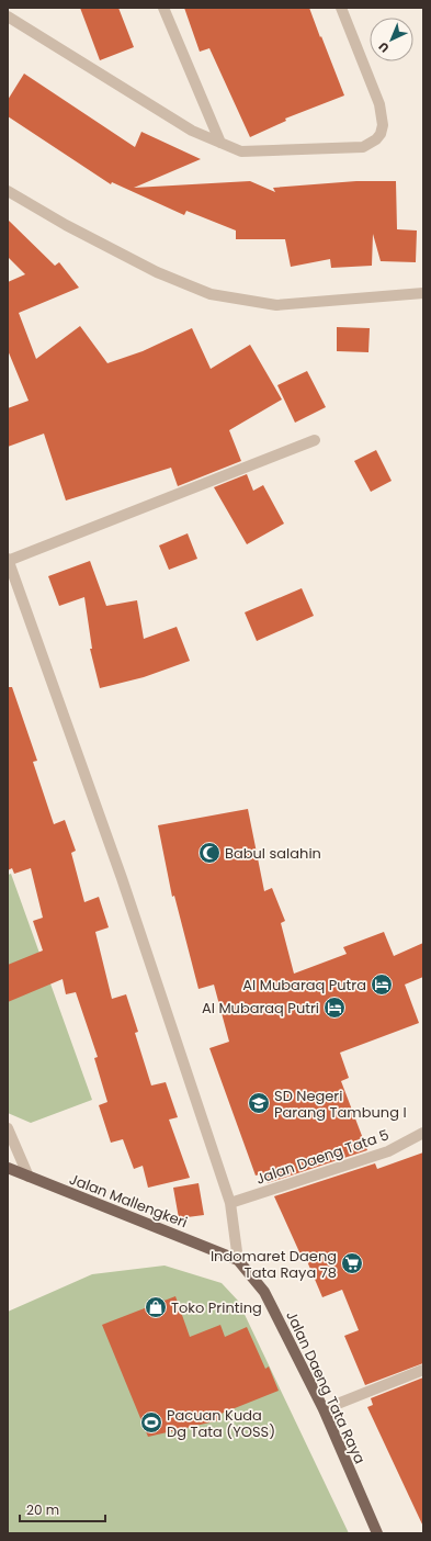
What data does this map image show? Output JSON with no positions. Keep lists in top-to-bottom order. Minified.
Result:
{"streets":{"main road":["Jalan Mallengkeri","Jalan Daeng Tata Raya"],"street":["Jalan Daeng Tata 5"]},"crossings":[["Jalan Mallengkeri","Jalan Daeng Tata Raya"]],"places":{"mosque":["Babul salahin"],"hotel":["Al Mubaraq Putra","Al Mubaraq Putri"],"school or university":["SD Negeri Parang Tambung I"],"supermarket":["Indomaret Daeng Tata Raya 78"],"shop":["Toko Printing"],"sports":["Pacuan Kuda Dg Tata (YOSS)"]},"scale_bar":"20 m","north":"bottom left"}
